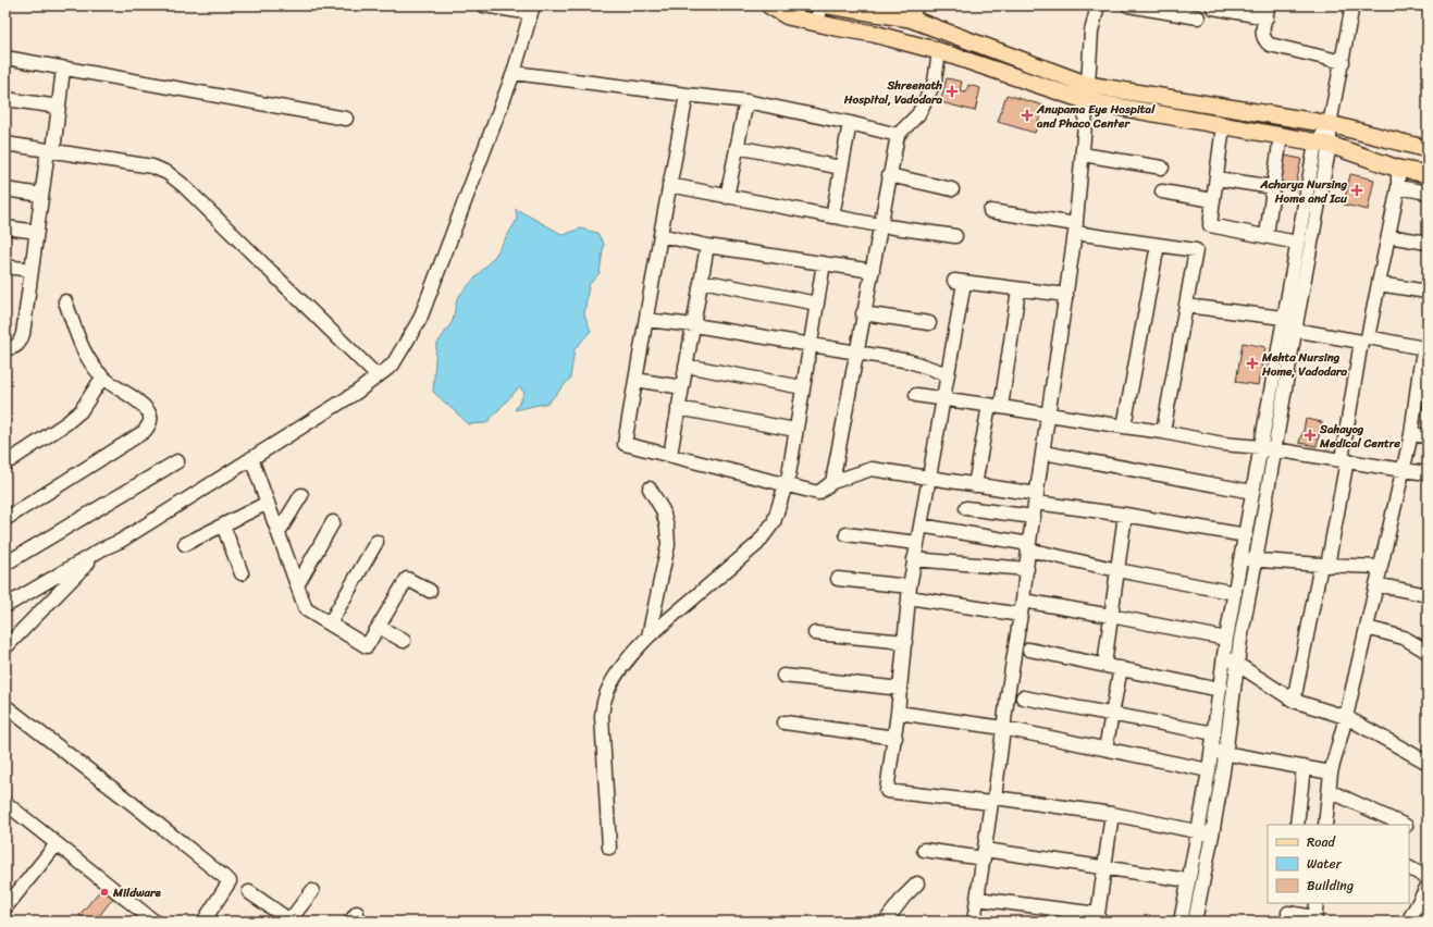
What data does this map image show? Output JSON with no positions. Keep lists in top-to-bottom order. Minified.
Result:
{"places":{"health":["Shreenath Hospital, Vadodara","Anupama Eye Hospital and Phaco Center","Acharya Nursing Home and Icu","Mehta Nursing Home, Vadodara","Sahayog Medical Centre"],"other":["Mildware"]},"legend":["Road","Water","Building"]}
